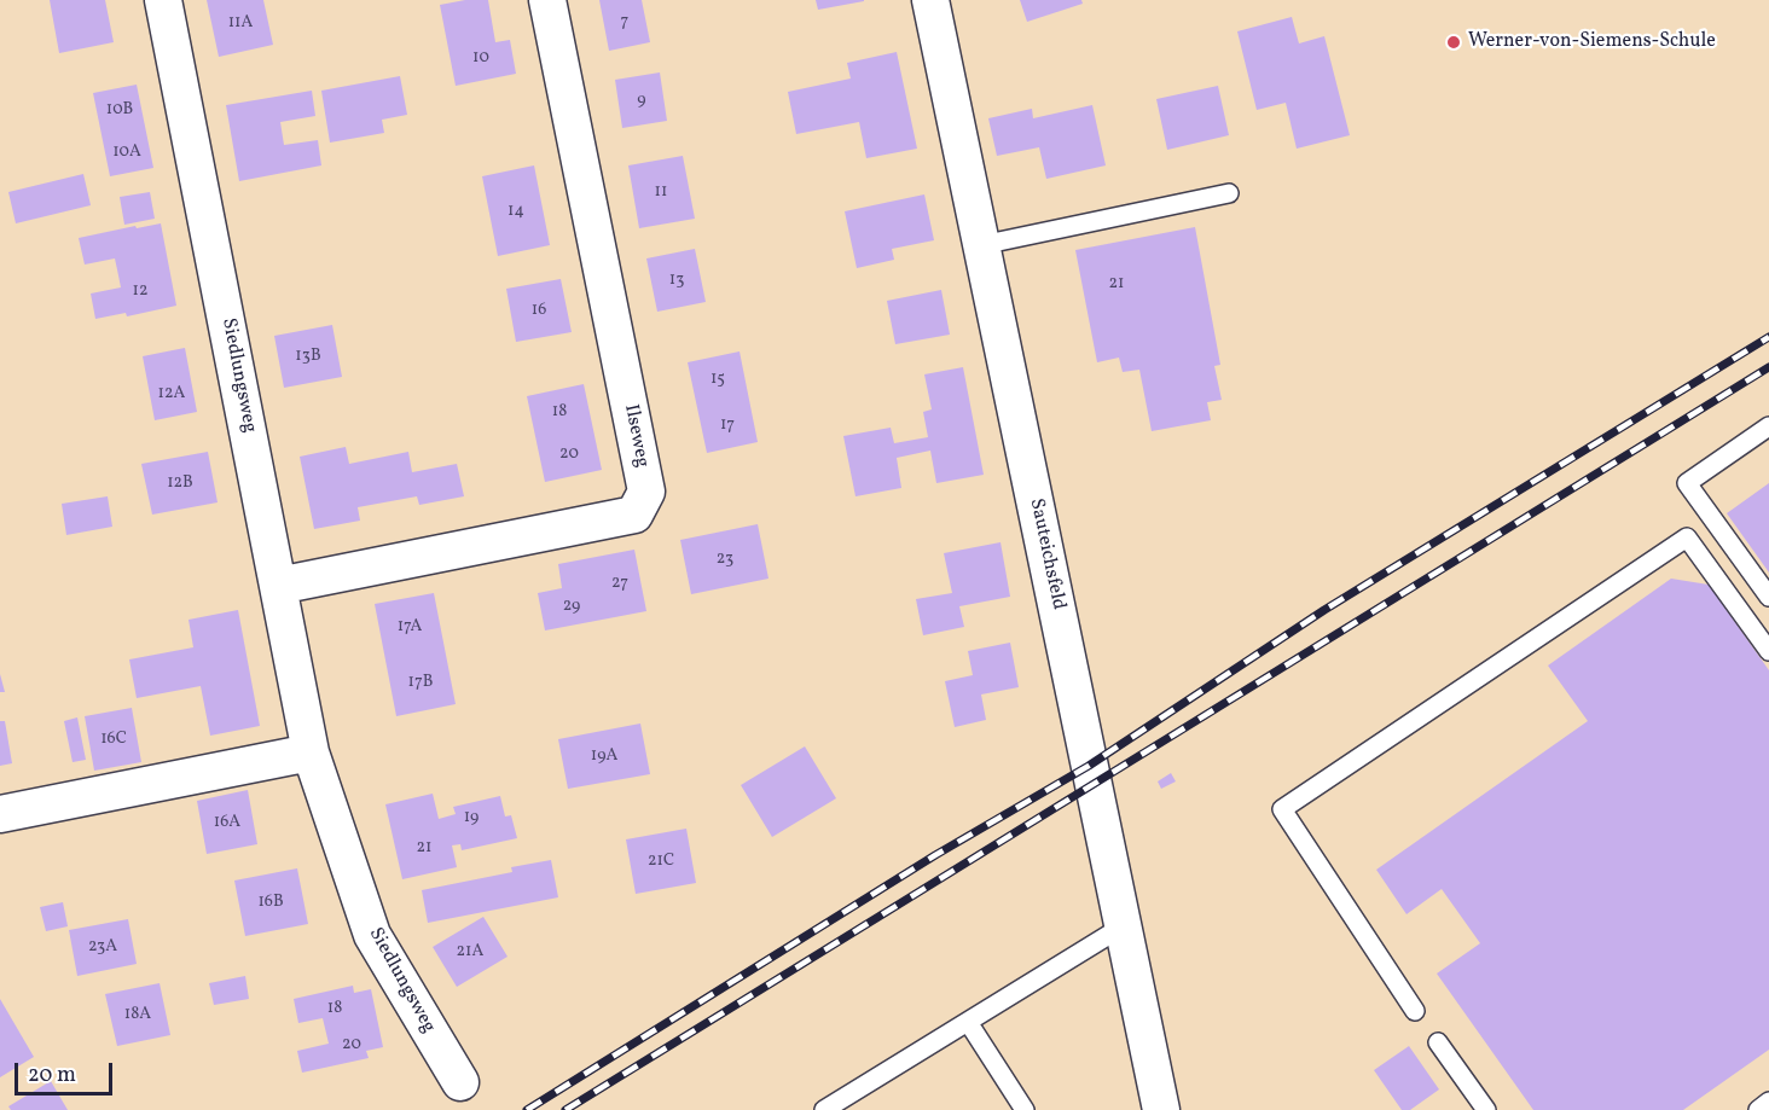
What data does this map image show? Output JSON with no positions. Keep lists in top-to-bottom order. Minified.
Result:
{"streets":{"street":["Siedlungsweg","Ilseweg","Sauteichsfeld"]},"crossings":[["Siedlungsweg","Ilseweg"]],"places":["Werner-von-Siemens-Schule"],"house_numbers":["7","11A","10","9","10B","10A","11","14","13","21","12","16","13B","15","12A","18","17","20","12B","23","27","29","17A","17B","16C","19A","19","16A","21","21C","16B","23A","21A","18","18A","20"],"scale_bar":"20 m"}
